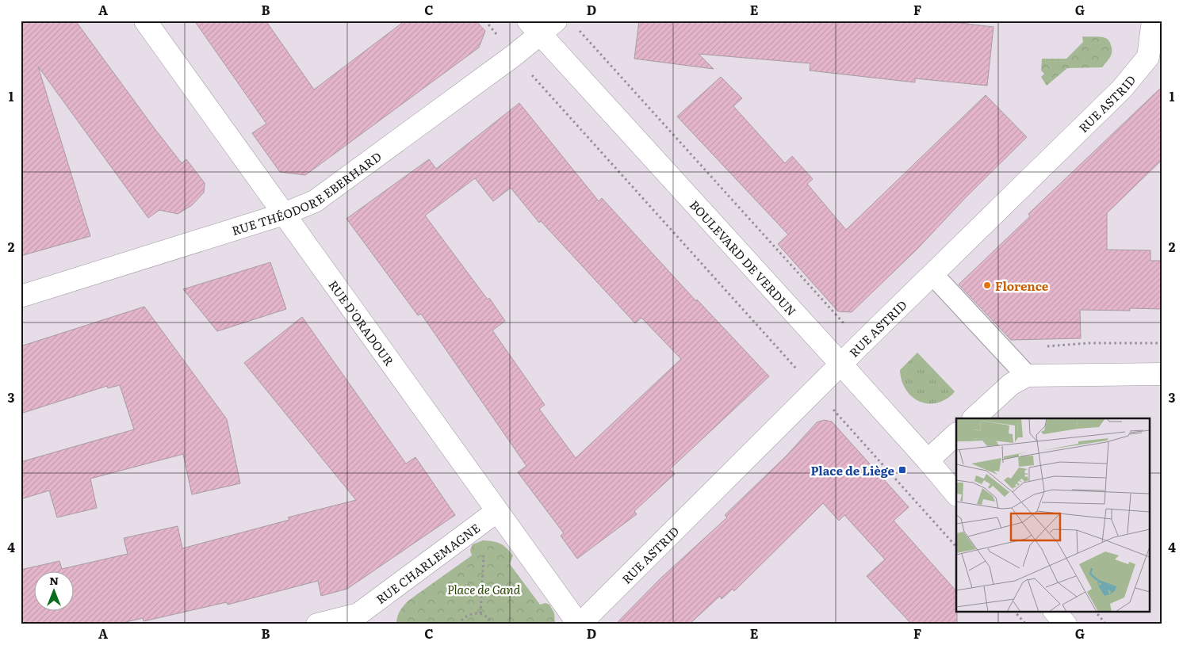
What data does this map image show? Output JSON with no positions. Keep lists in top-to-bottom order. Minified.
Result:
{"streets":{"street":["RUE ASTRID","RUE THÉODORE EBERHARD","BOULEVARD DE VERDUN","RUE D'ORADOUR","RUE CHARLEMAGNE"]},"crossings":[["RUE ASTRID","BOULEVARD DE VERDUN"],["RUE ASTRID","RUE D'ORADOUR"],["RUE THÉODORE EBERHARD","BOULEVARD DE VERDUN"],["RUE THÉODORE EBERHARD","RUE D'ORADOUR"],["RUE D'ORADOUR","RUE CHARLEMAGNE"]],"parks":["Place de Gand"],"places":{"other":["Florence"],"transit":["Place de Liège"]},"north":"top","grid":{"columns":["A","B","C","D","E","F","G"],"rows":["1","2","3","4"]}}
